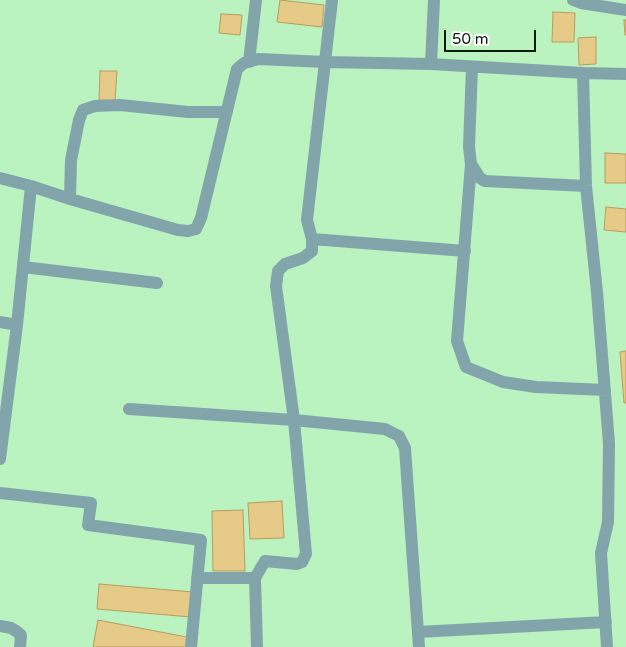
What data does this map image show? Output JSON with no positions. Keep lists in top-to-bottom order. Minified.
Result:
{"scale_bar":"50 m"}
